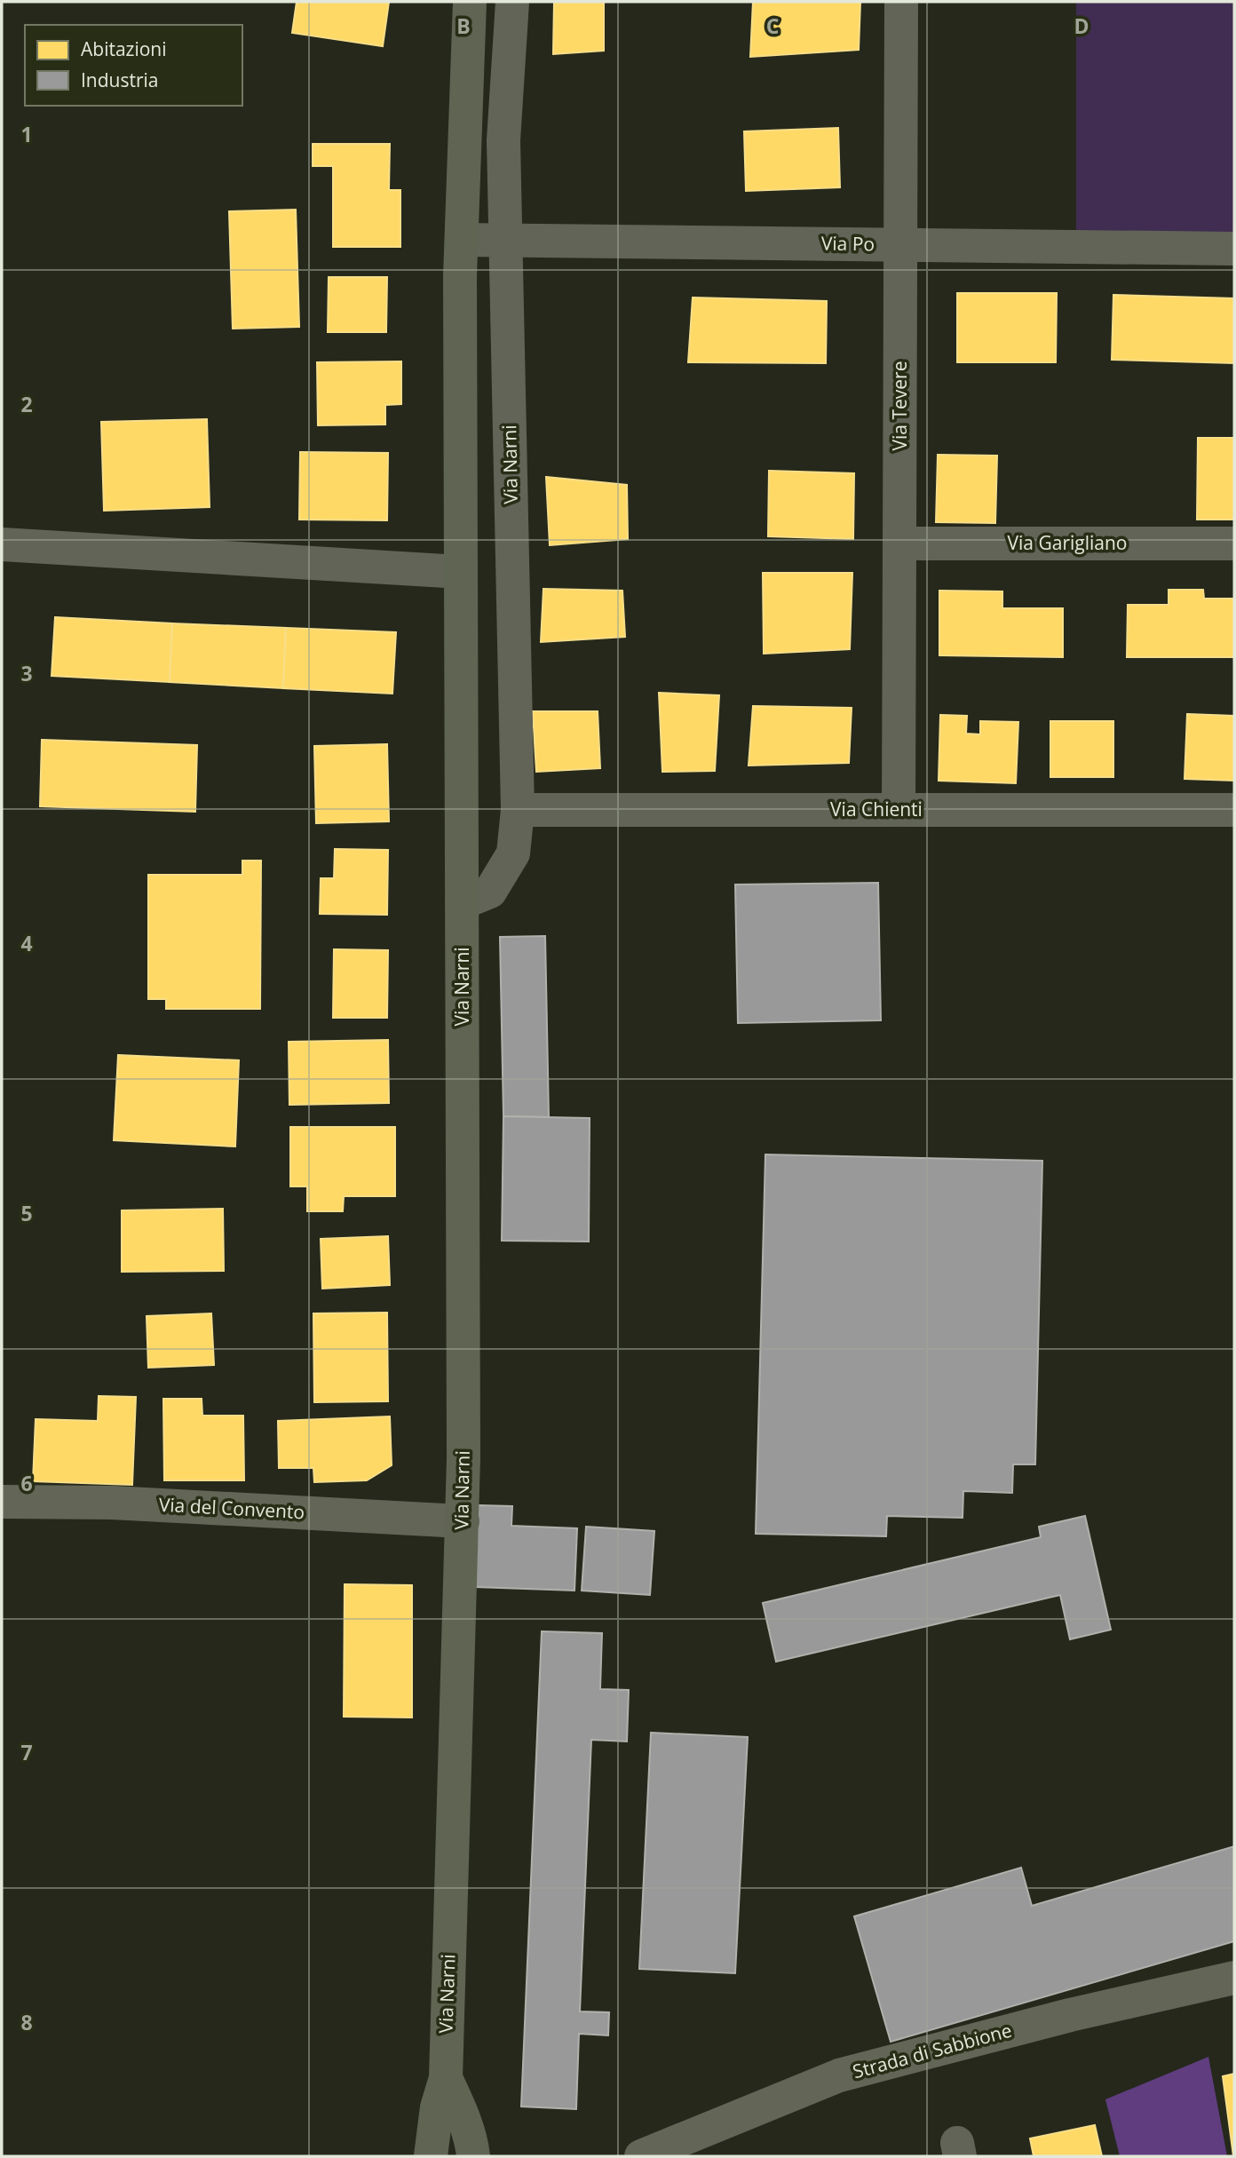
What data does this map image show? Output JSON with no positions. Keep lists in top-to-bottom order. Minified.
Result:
{"streets":{"main road":["Via Narni","Via del Convento","Strada di Sabbione"],"street":["Via Po","Via Tevere","Via Garigliano","Via Chienti"]},"crossings":[["Via Po","Via Tevere"],["Via Po","Via Narni"],["Via Tevere","Via Garigliano"],["Via Tevere","Via Chienti"],["Via Narni","Via Chienti"],["Via Narni","Via del Convento"]],"legend":["Abitazioni","Industria"],"grid":{"columns":["B","C","D"],"rows":["1","2","3","4","5","6","7","8"]}}
